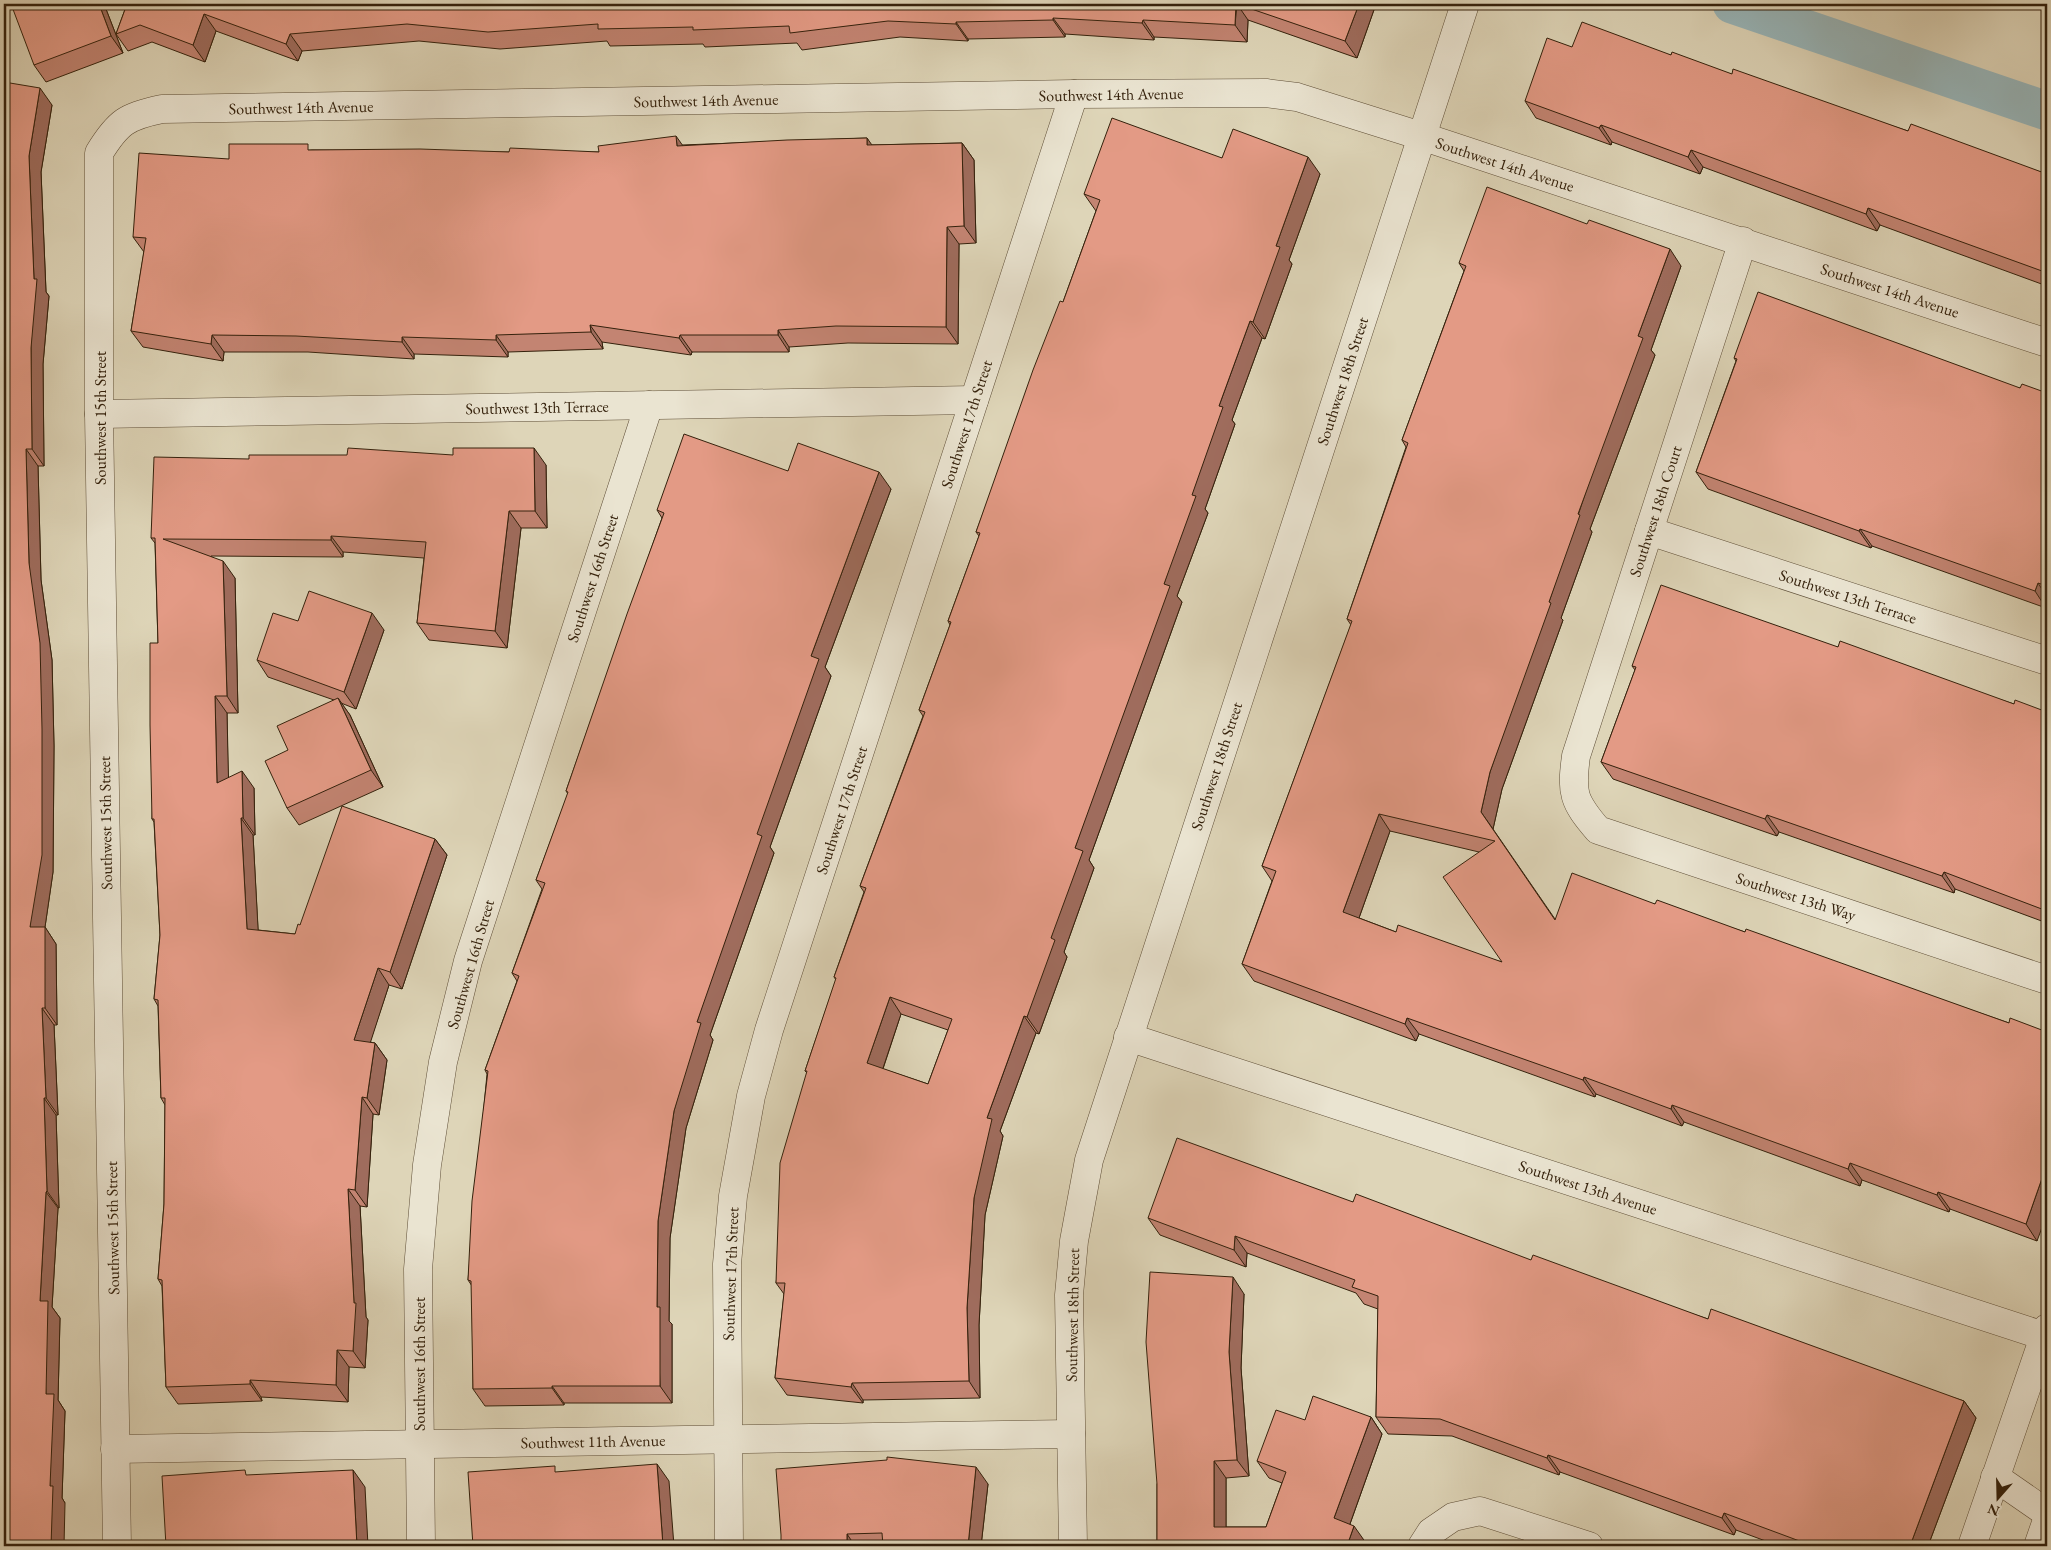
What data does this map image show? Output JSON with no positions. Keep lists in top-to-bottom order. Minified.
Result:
{"streets":{"street":["Southwest 14th Avenue","Southwest 18th Street","Southwest 13th Terrace","Southwest 15th Street","Southwest 17th Street","Southwest 18th Court","Southwest 16th Street","Southwest 13th Way","Southwest 13th Avenue","Southwest 11th Avenue"]},"crossings":[["Southwest 14th Avenue","Southwest 18th Street"],["Southwest 14th Avenue","Southwest 15th Street"],["Southwest 14th Avenue","Southwest 17th Street"],["Southwest 14th Avenue","Southwest 18th Court"],["Southwest 18th Street","Southwest 13th Avenue"],["Southwest 18th Street","Southwest 11th Avenue"],["Southwest 13th Terrace","Southwest 15th Street"],["Southwest 13th Terrace","Southwest 17th Street"],["Southwest 13th Terrace","Southwest 18th Court"],["Southwest 13th Terrace","Southwest 16th Street"],["Southwest 15th Street","Southwest 11th Avenue"],["Southwest 17th Street","Southwest 11th Avenue"],["Southwest 18th Court","Southwest 13th Way"],["Southwest 16th Street","Southwest 11th Avenue"]],"north":"bottom"}
